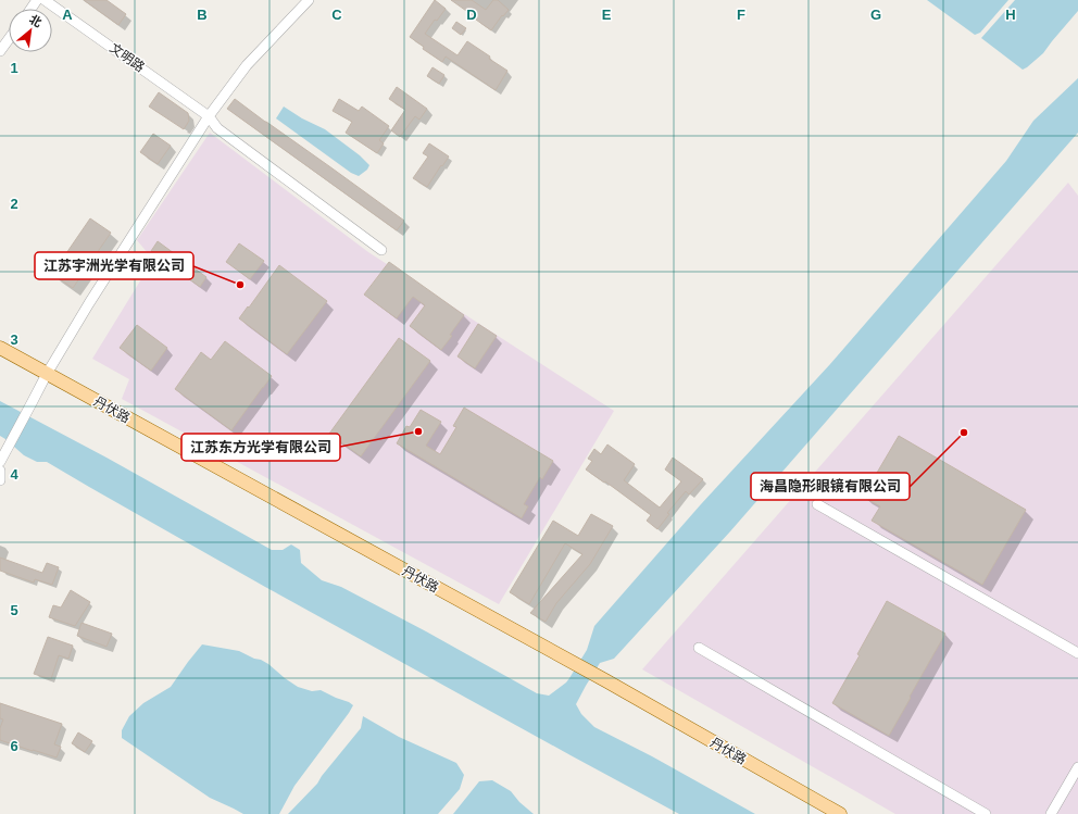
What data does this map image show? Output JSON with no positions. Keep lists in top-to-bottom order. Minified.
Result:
{"streets":{"main road":["丹伏路"],"street":["文明路"]},"places":["江苏宇洲光学有限公司","江苏东方光学有限公司","海昌隐形眼镜有限公司"],"north":"top right","grid":{"columns":["A","B","C","D","E","F","G","H"],"rows":["1","2","3","4","5","6"]}}
